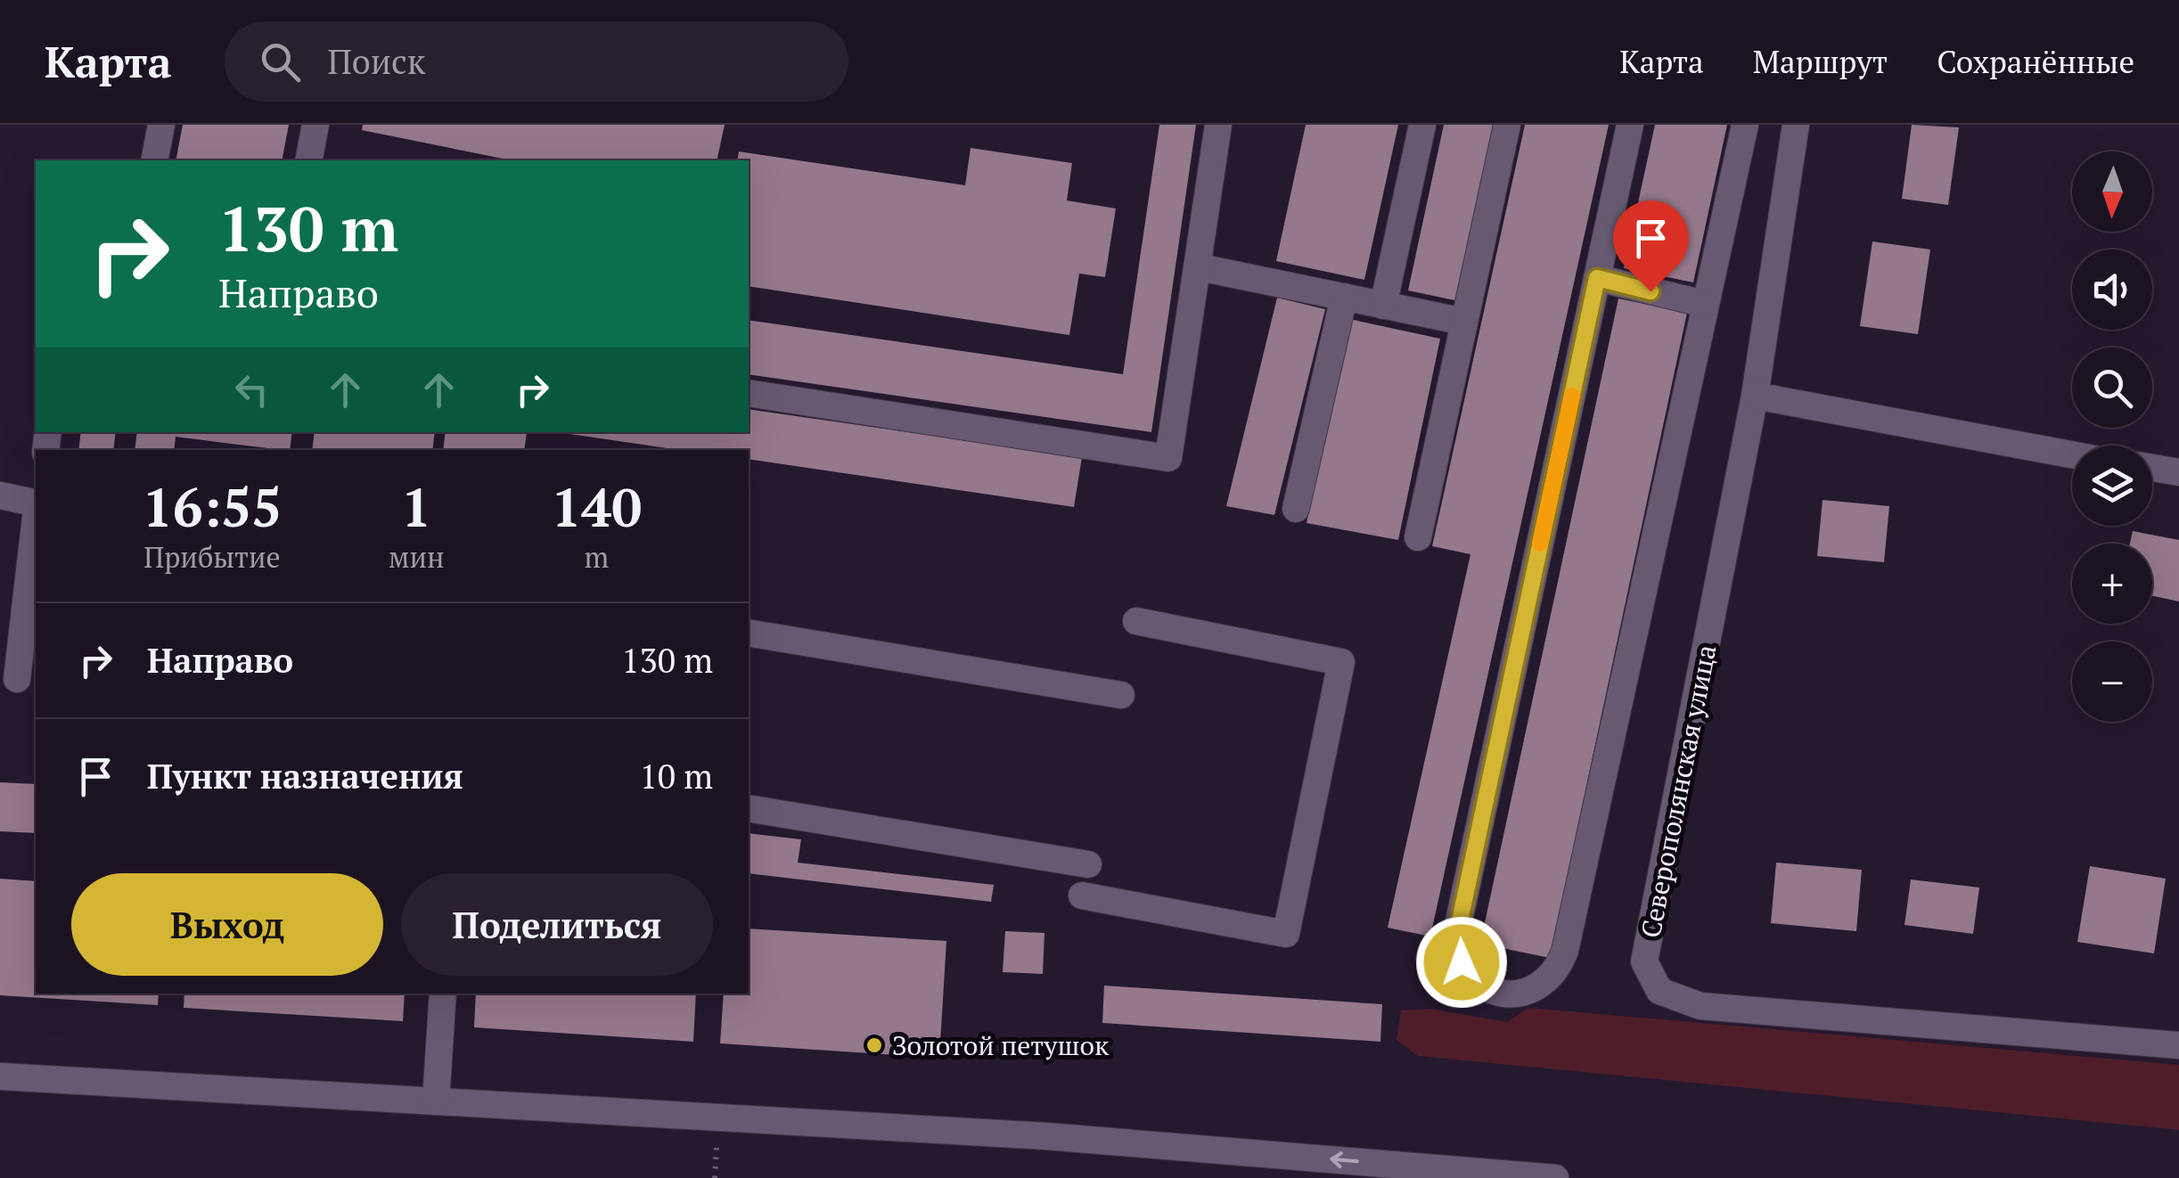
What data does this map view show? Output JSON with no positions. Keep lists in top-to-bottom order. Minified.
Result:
{"streets":{"street":["Северополянская улица"]},"places":["Золотой петушок"],"north":"bottom","page":{"header":"Карта","search":"Поиск","nav":["Карта","Маршрут","Сохранённые"],"map_buttons":["+","−"],"turn":["130 m","Направо"],"eta":["16:55","Прибытие","1","мин","140","m"],"list":[{"name":"Направо","value":"130 m"},{"name":"Пункт назначения","value":"10 m"}],"buttons":["Выход","Поделиться"]}}
